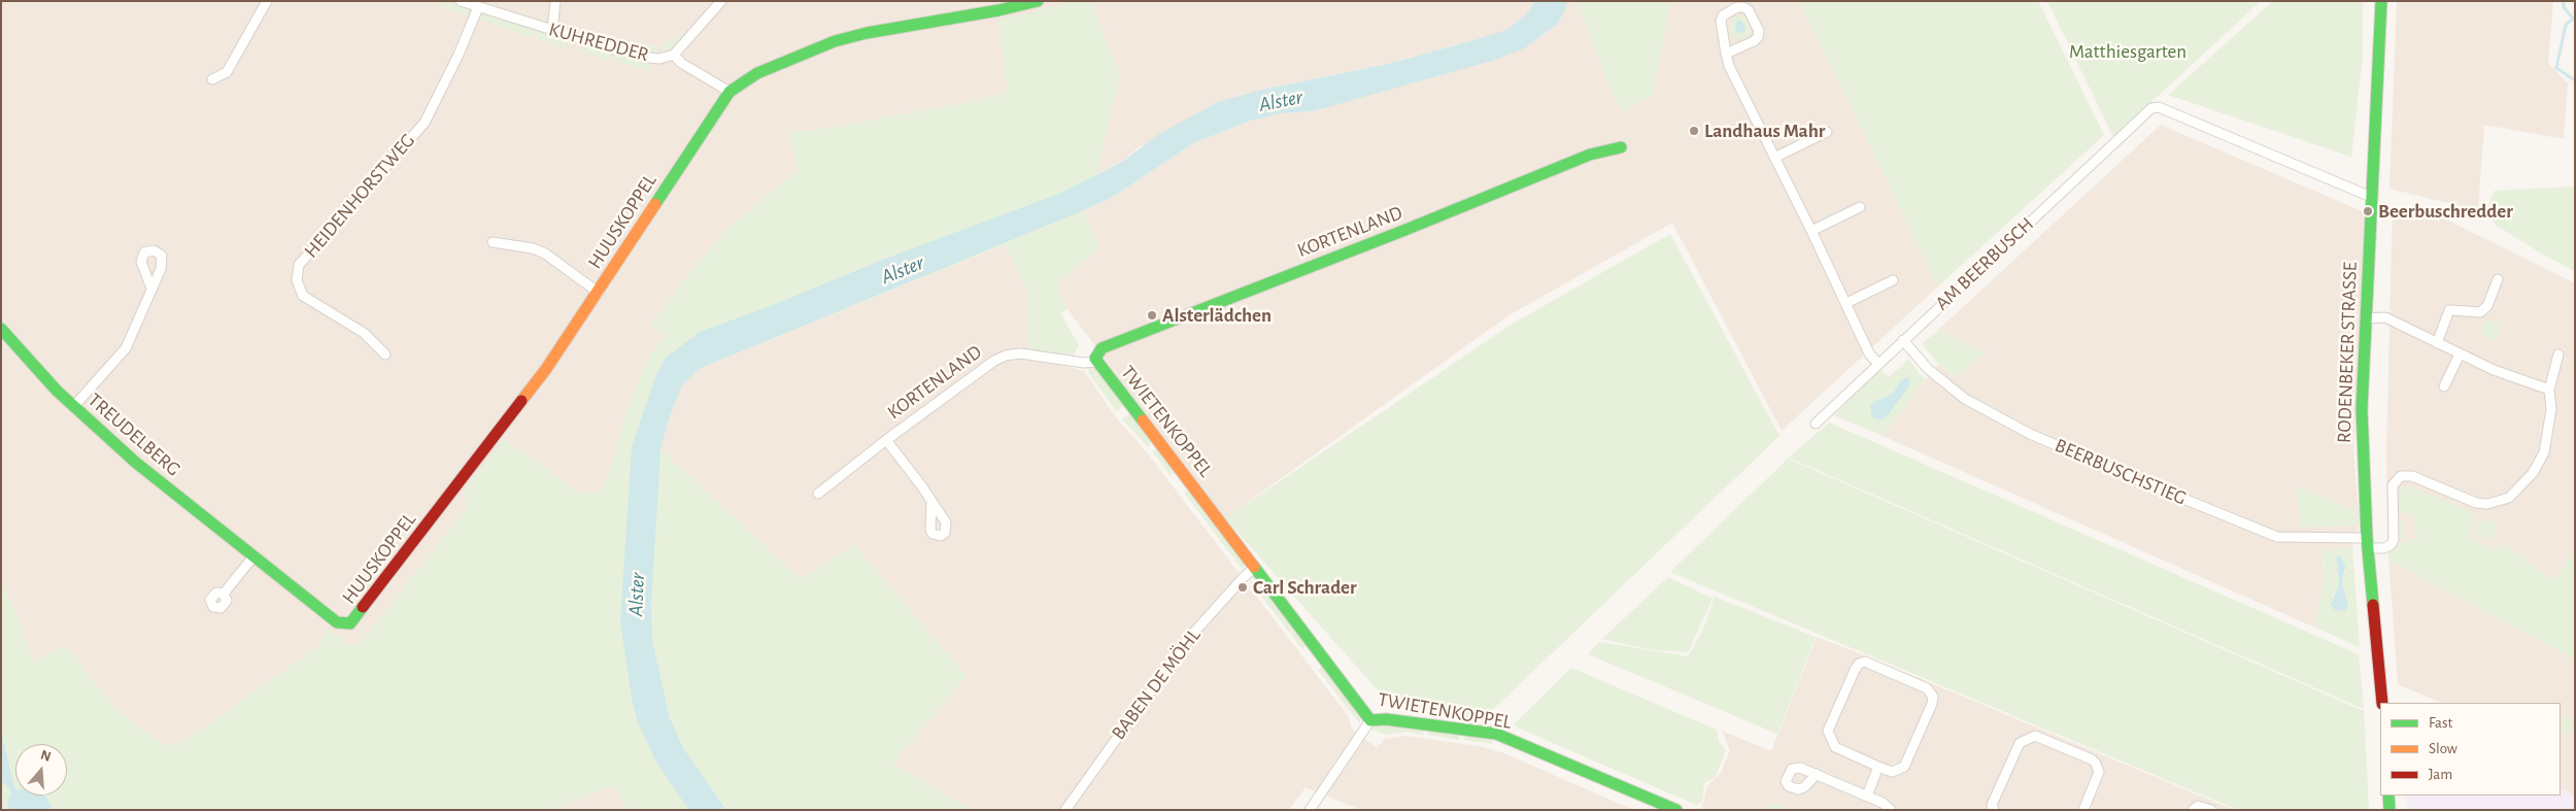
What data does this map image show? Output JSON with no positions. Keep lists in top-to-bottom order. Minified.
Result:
{"streets":{"street":["KUHREDDER","HEIDENHORSTWEG","HUUSKOPPEL","KORTENLAND","AM BEERBUSCH","RODENBEKER STRASSE","TWIETENKOPPEL","TREUDELBERG","BEERBUSCHSTIEG","BABEN DE MÖHL"]},"crossings":[["KUHREDDER","HEIDENHORSTWEG"],["KUHREDDER","HUUSKOPPEL"],["HUUSKOPPEL","TREUDELBERG"],["KORTENLAND","TWIETENKOPPEL"],["AM BEERBUSCH","RODENBEKER STRASSE"],["AM BEERBUSCH","BEERBUSCHSTIEG"],["RODENBEKER STRASSE","BEERBUSCHSTIEG"],["TWIETENKOPPEL","BABEN DE MÖHL"]],"water":["Alster"],"parks":["Matthiesgarten"],"places":["Landhaus Mahr","Beerbuschredder","Alsterlädchen","Carl Schrader"],"legend":["Fast","Slow","Jam"],"north":"top"}
